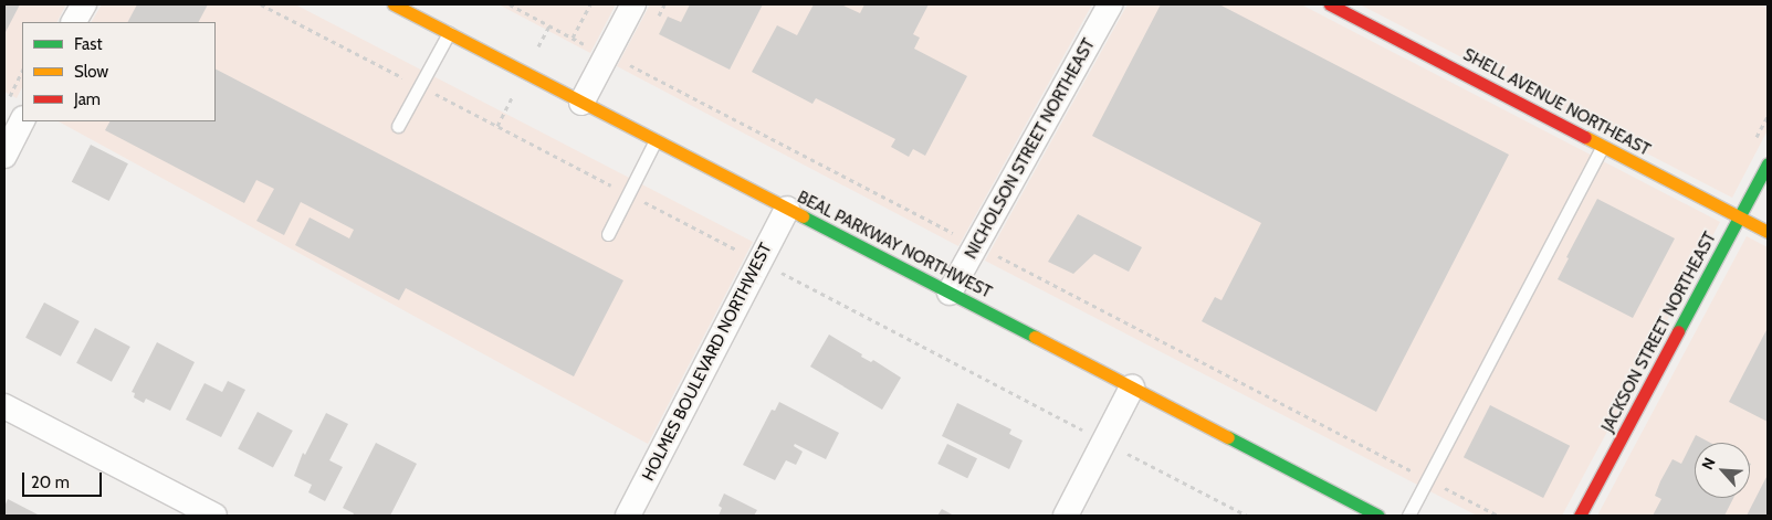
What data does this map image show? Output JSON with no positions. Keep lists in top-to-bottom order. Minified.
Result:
{"streets":{"main road":["SHELL AVENUE NORTHEAST","BEAL PARKWAY NORTHWEST","JACKSON STREET NORTHEAST"],"street":["NICHOLSON STREET NORTHEAST","HOLMES BOULEVARD NORTHWEST"]},"crossings":[["SHELL AVENUE NORTHEAST","JACKSON STREET NORTHEAST"],["NICHOLSON STREET NORTHEAST","BEAL PARKWAY NORTHWEST"],["BEAL PARKWAY NORTHWEST","HOLMES BOULEVARD NORTHWEST"]],"legend":["Fast","Slow","Jam"],"scale_bar":"20 m","north":"top left"}
